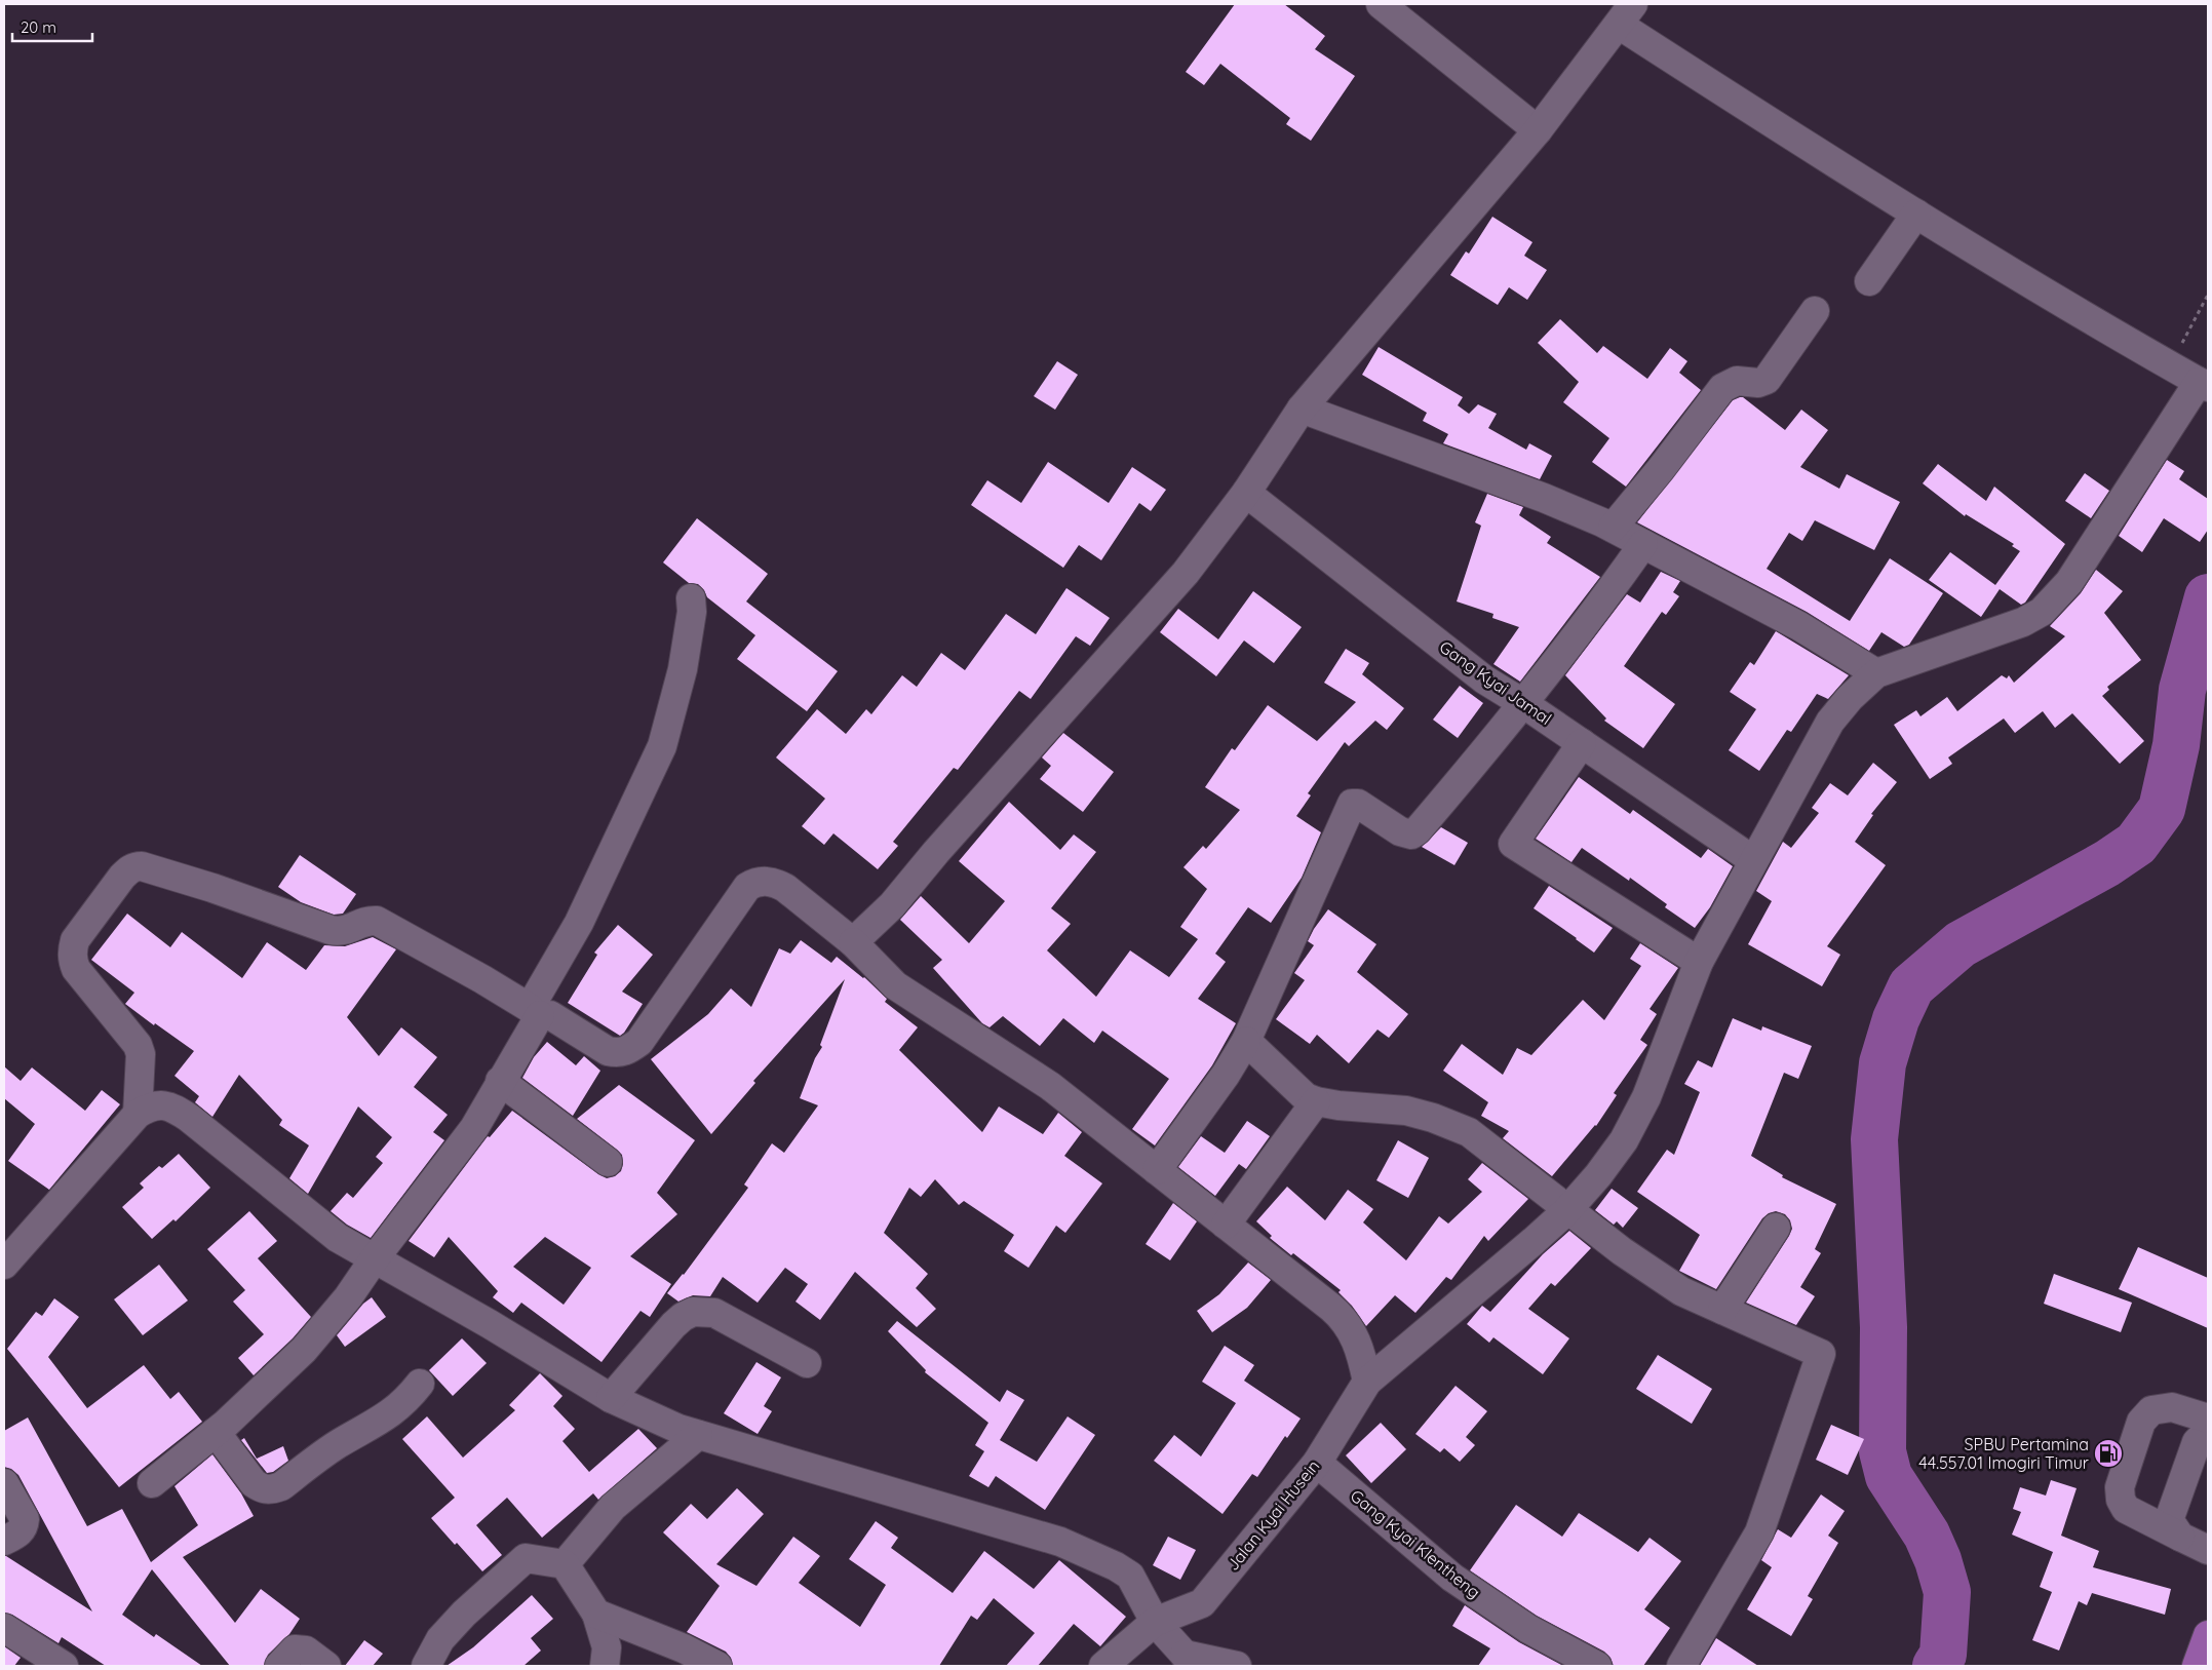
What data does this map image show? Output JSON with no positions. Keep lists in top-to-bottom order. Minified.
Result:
{"streets":{"street":["Gang Kyai Jamal","Jalan Kyai Husein","Gang Kyai Klentheng"]},"crossings":[["Gang Kyai Jamal","Jalan Kyai Husein"],["Jalan Kyai Husein","Gang Kyai Klentheng"]],"places":{"fuel station":["SPBU Pertamina 44.557.01 Imogiri Timur"]},"scale_bar":"20 m"}
